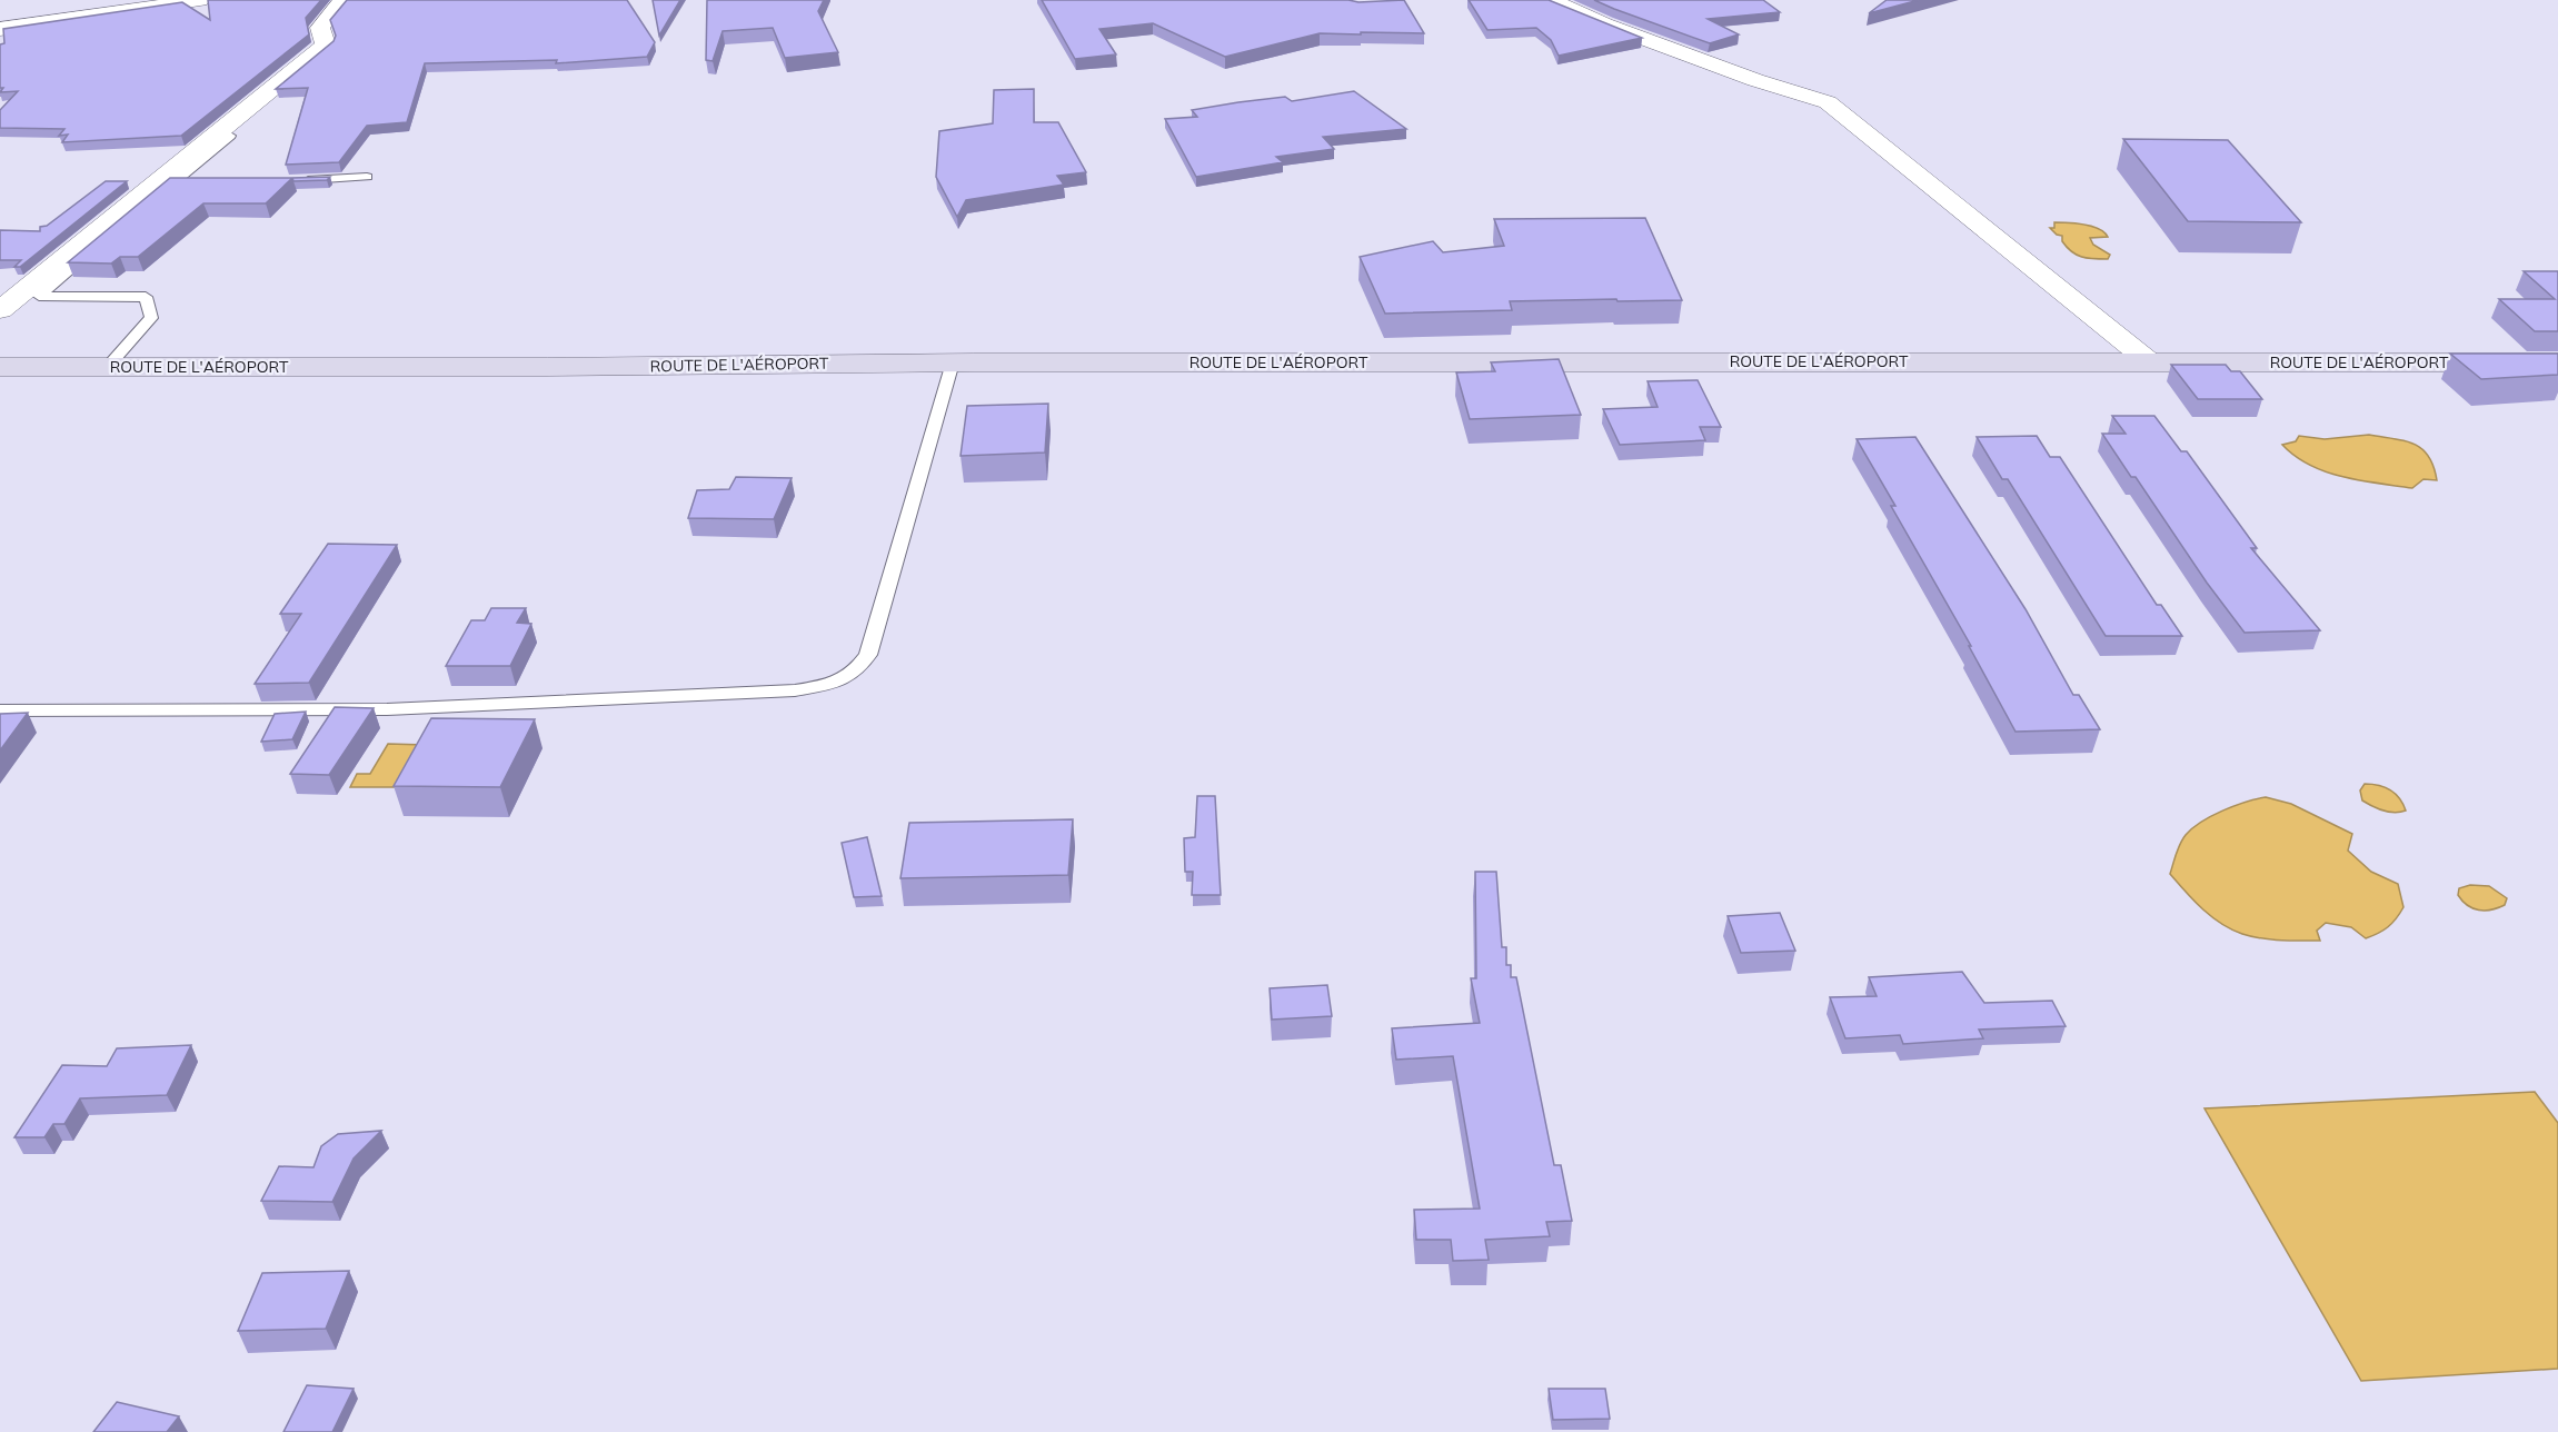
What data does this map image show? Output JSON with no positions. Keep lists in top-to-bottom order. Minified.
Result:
{"streets":{"main road":["ROUTE DE L'AÉROPORT"]}}
